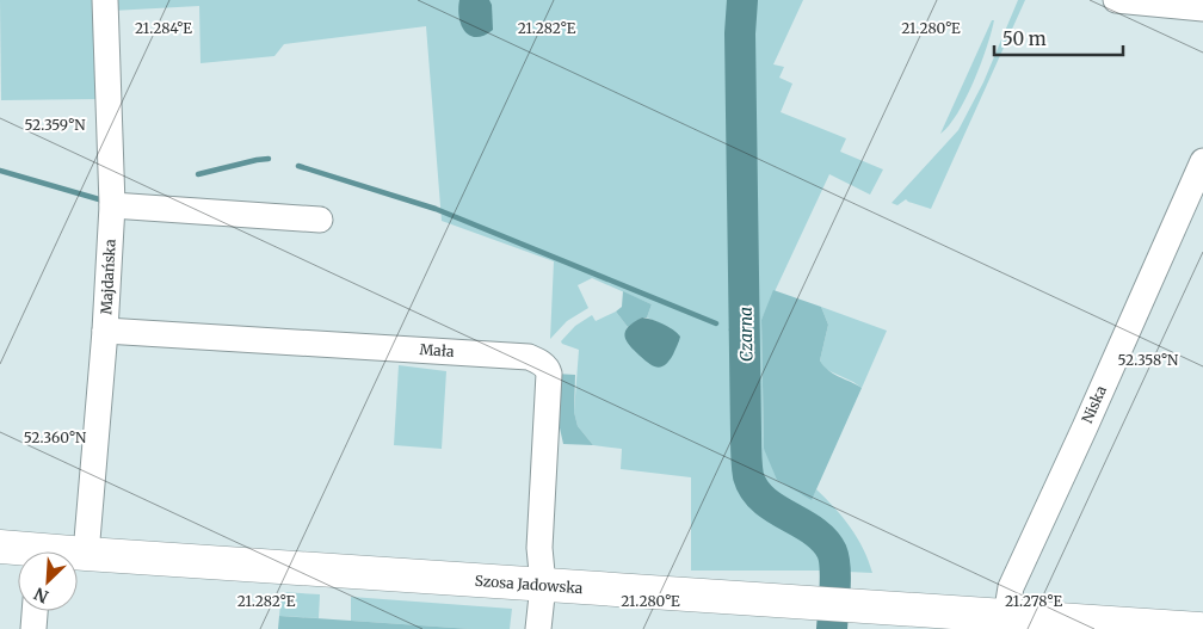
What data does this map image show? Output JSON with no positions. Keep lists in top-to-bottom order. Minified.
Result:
{"streets":{"main road":["Szosa Jadowska"],"street":["Majdańska","Mała","Niska"]},"crossings":[["Majdańska","Mała"],["Majdańska","Szosa Jadowska"],["Mała","Szosa Jadowska"],["Niska","Szosa Jadowska"]],"water":["Czarna"],"scale_bar":"50 m","north":"bottom left","coordinates":["21.284°E","21.282°E","21.280°E","52.359°N","52.358°N","52.360°N","21.278°E"]}
